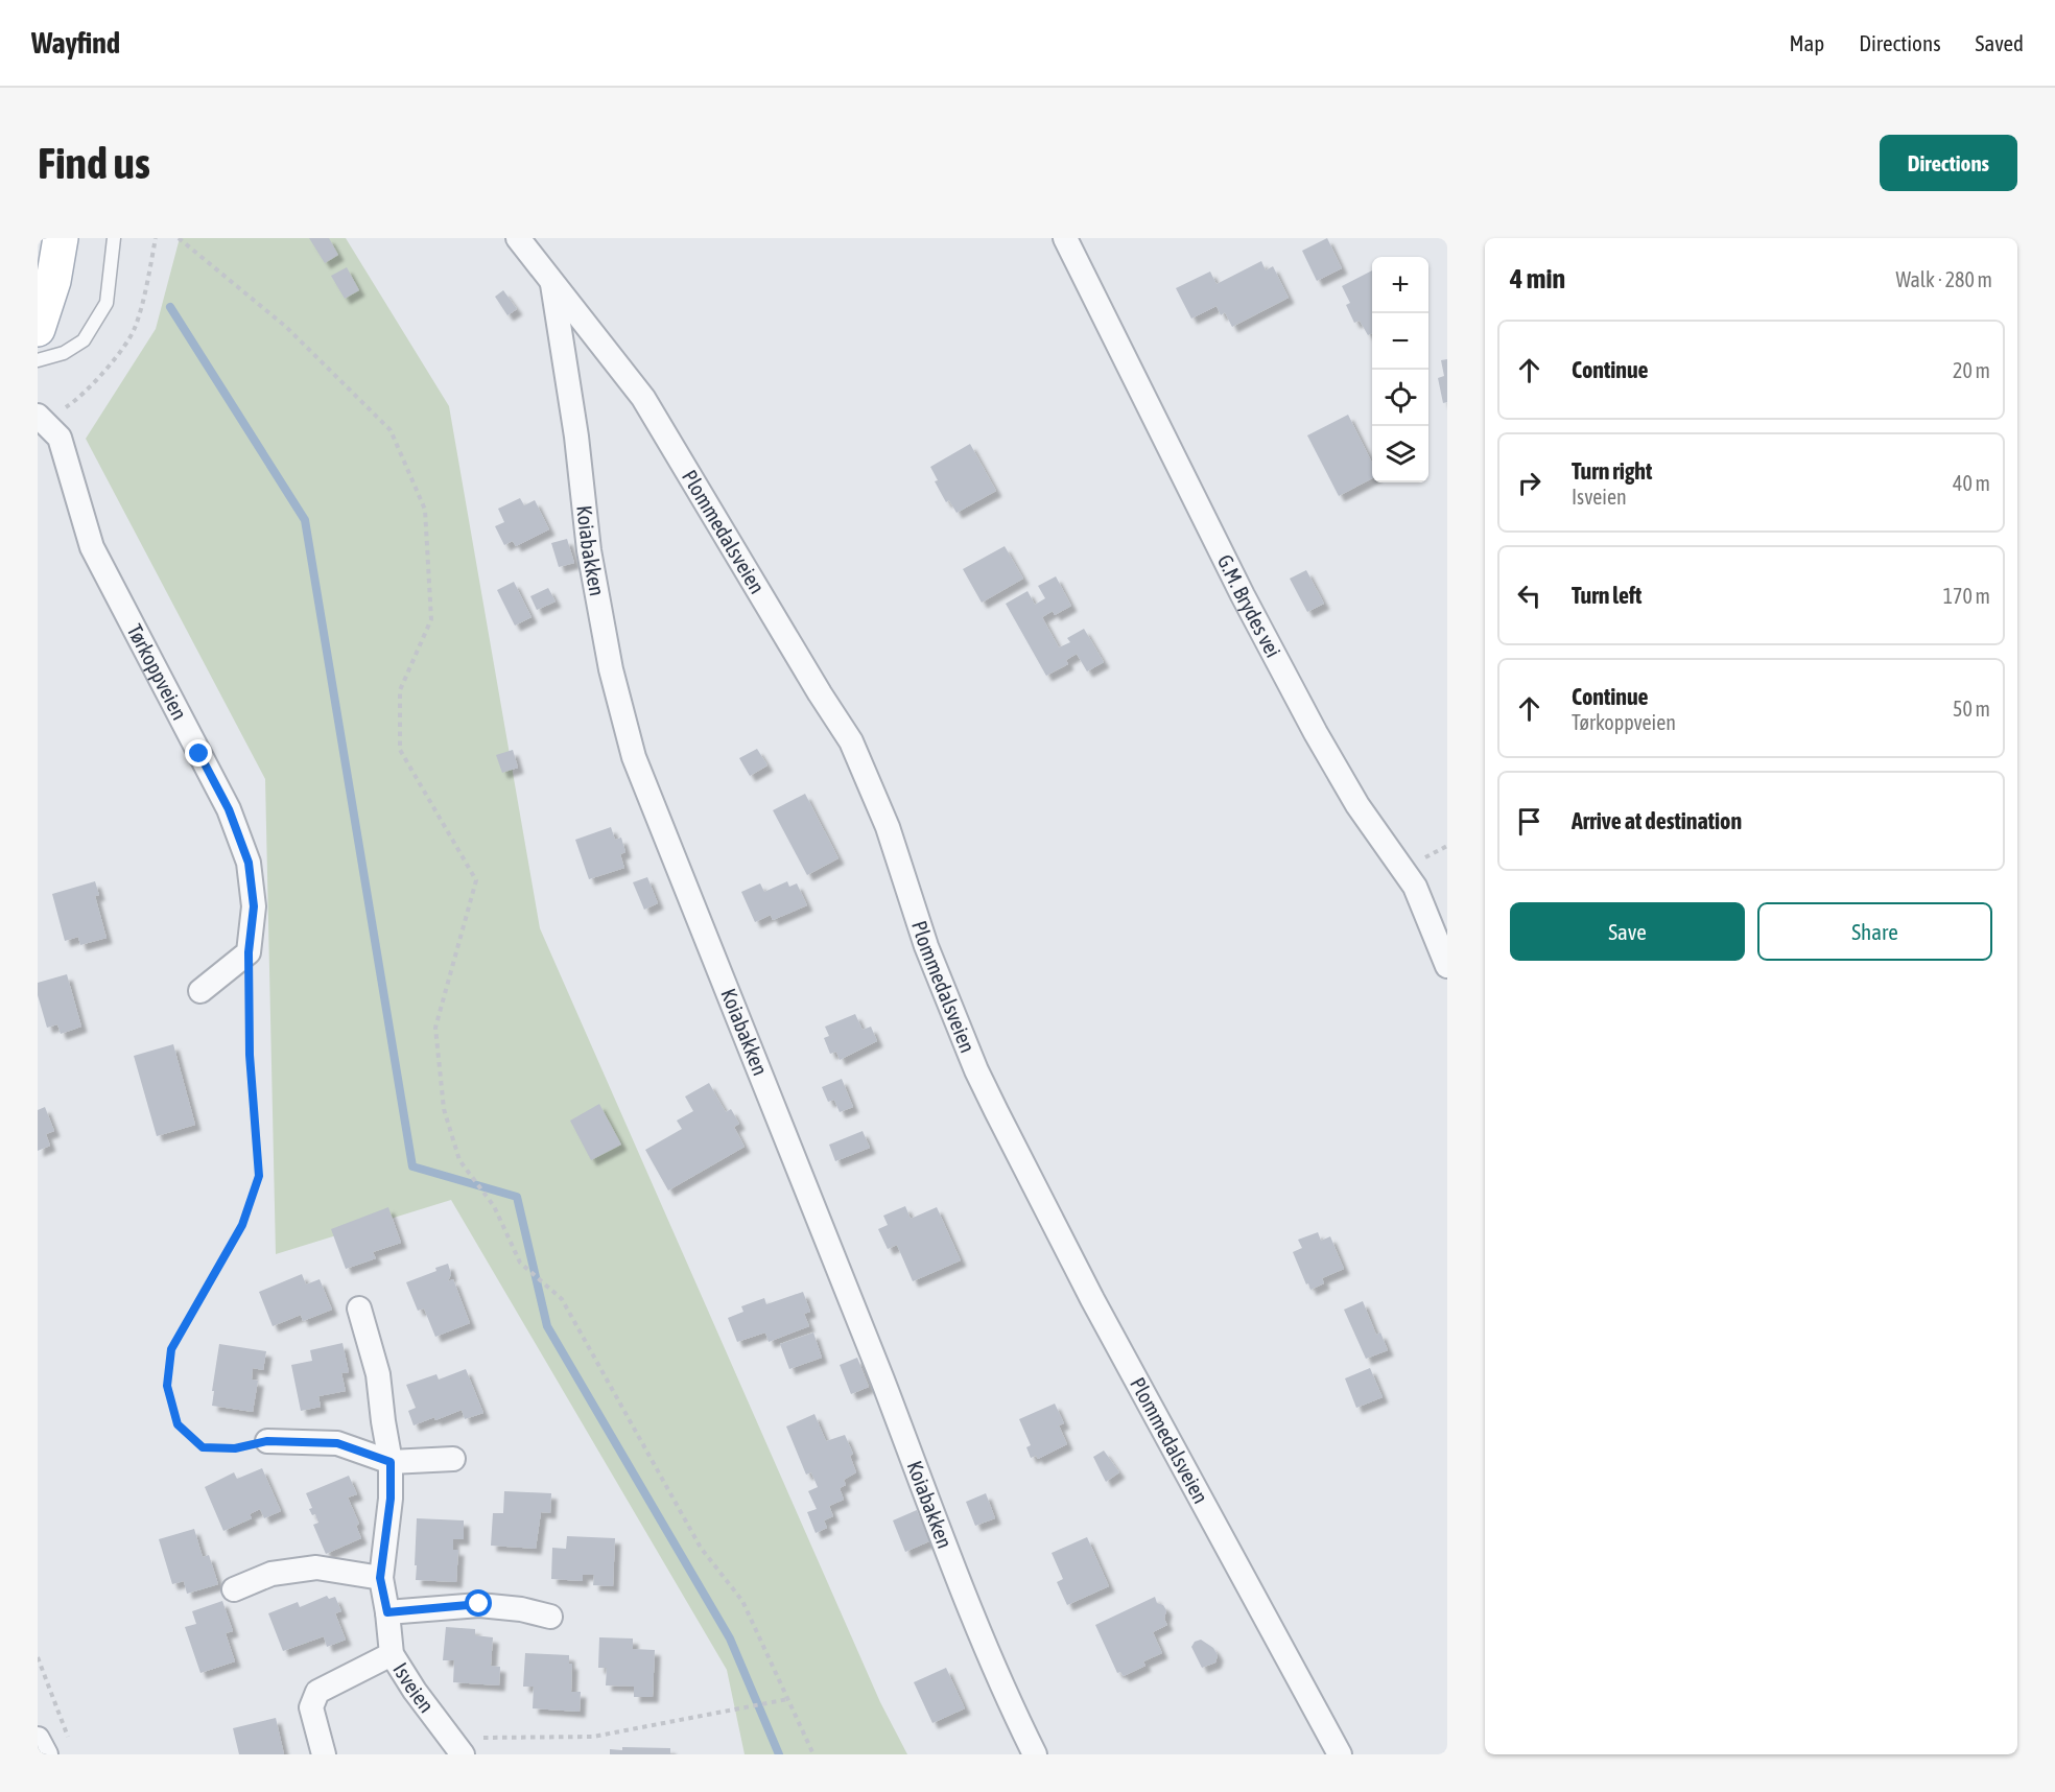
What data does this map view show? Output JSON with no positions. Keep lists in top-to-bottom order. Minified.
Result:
{"streets":{"street":["Plommedalsveien","Koiabakken","G.M. Brydes vei","Tørkoppveien","Isveien"]},"crossings":[["Plommedalsveien","Koiabakken"]],"page":{"header":"Wayfind","nav":["Map","Directions","Saved"],"buttons":["Directions",["Save","Share"]],"title":"Find us","heading":["4 min","Walk · 280 m"],"map_buttons":["+","−"],"list":[["Continue","20 m"],["Turn right","Isveien","40 m"],["Turn left","170 m"],["Continue","Tørkoppveien","50 m"],"Arrive at destination"]}}
